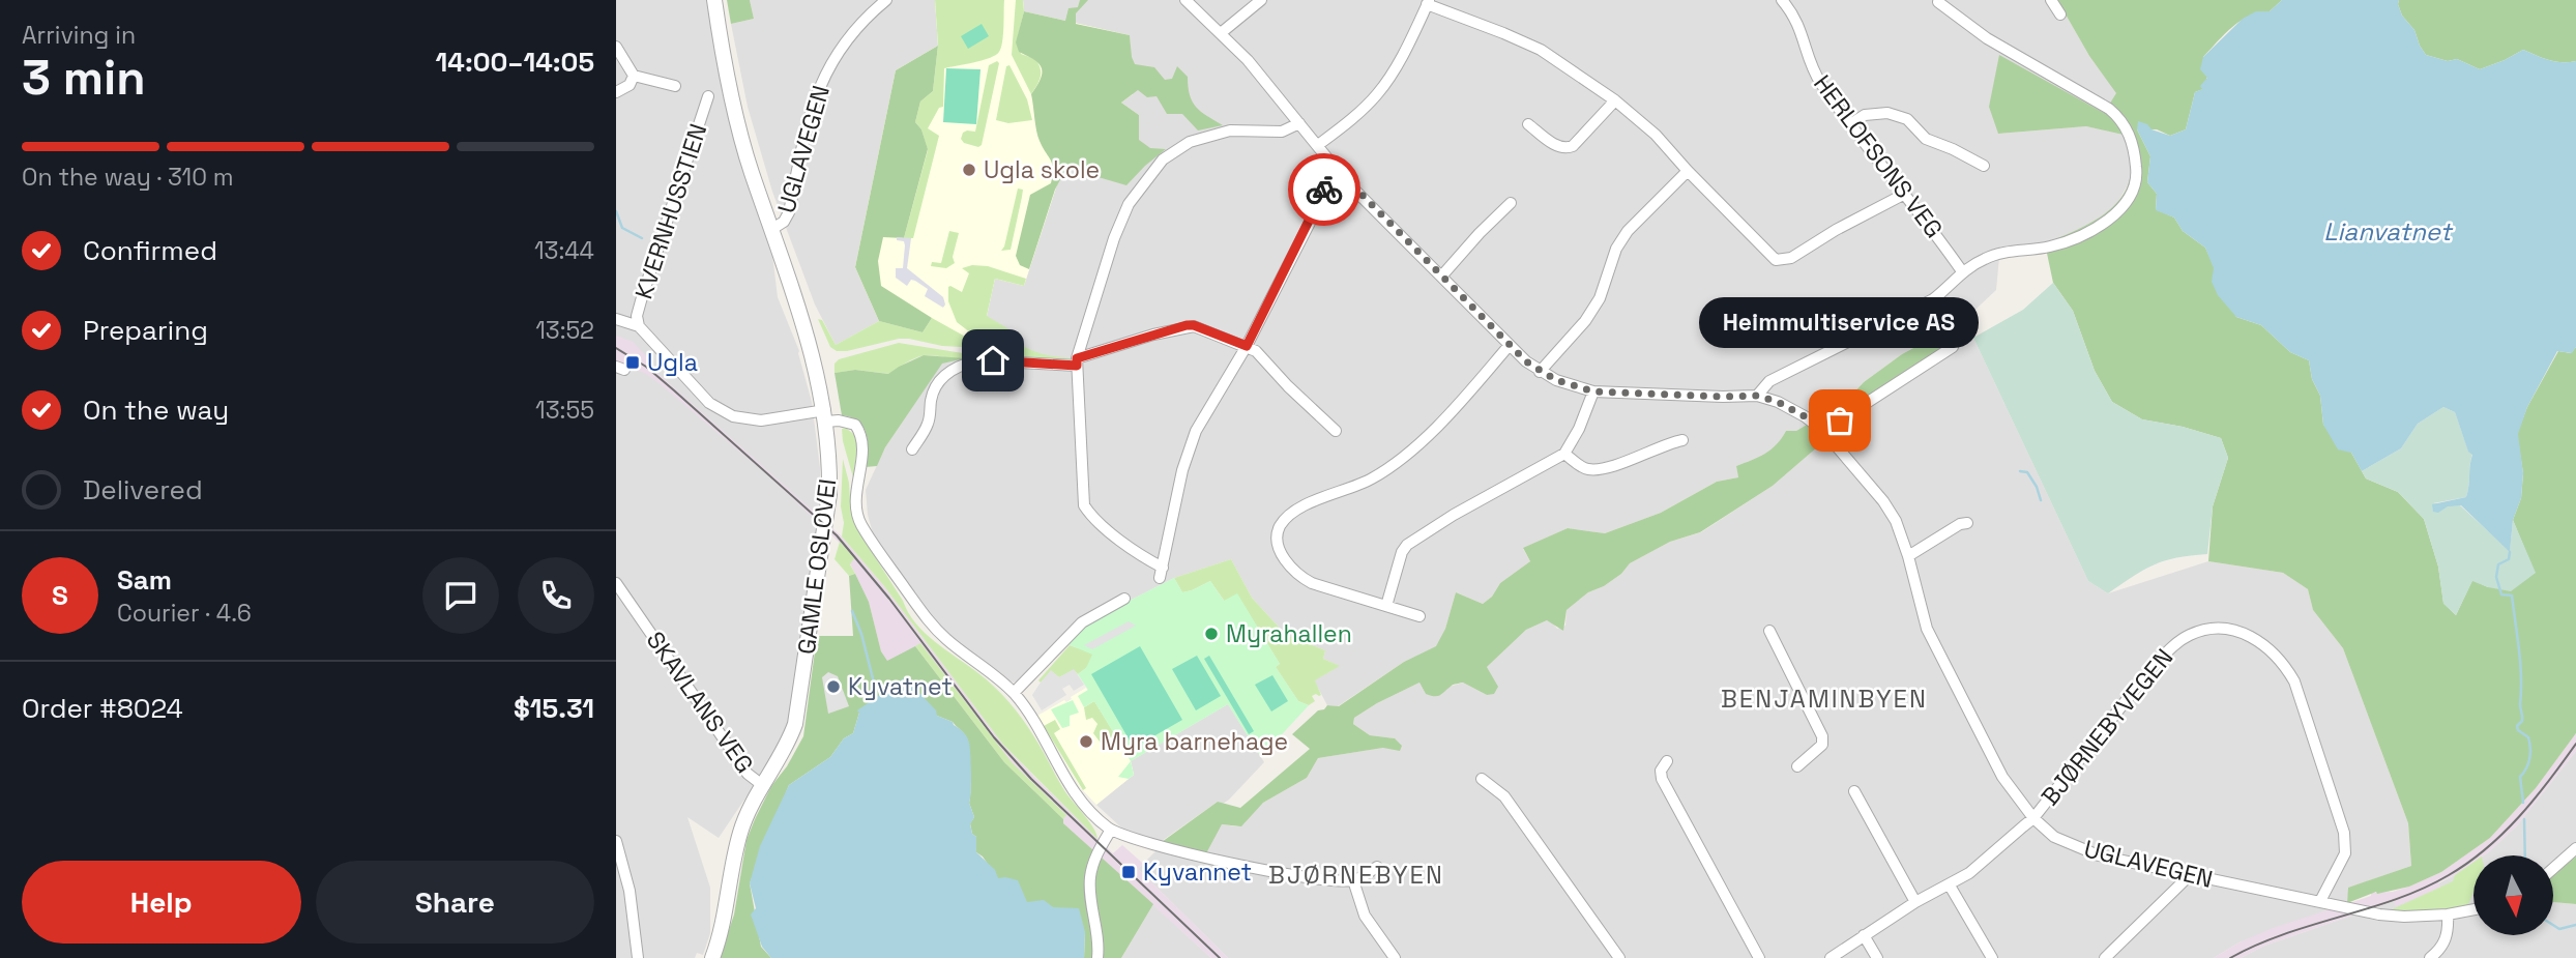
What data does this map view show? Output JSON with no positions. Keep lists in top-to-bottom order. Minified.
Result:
{"streets":{"street":["UGLAVEGEN","HERLOFSONS VEG","KVERNHUSSTIEN","GAMLE OSLOVEI","SKAVLANS VEG","BJØRNEBYVEGEN"]},"crossings":[["UGLAVEGEN","GAMLE OSLOVEI"],["UGLAVEGEN","BJØRNEBYVEGEN"],["GAMLE OSLOVEI","SKAVLANS VEG"]],"districts":["BENJAMINBYEN","BJØRNEBYEN"],"water":["Lianvatnet"],"places":{"other":["Ugla skole","Heimmultiservice AS","Myrahallen","Kyvatnet","Myra barnehage"],"transit":["Ugla","Kyvannet"]},"north":"bottom","page":{"heading":["3 min","Arriving in","14:00–14:05"],"panel":["Sam","Courier · 4.6","Order #8024","$15.31"],"bar":"On the way · 310 m","list":[["Confirmed","13:44"],["Preparing","13:52"],["On the way","13:55"],"Delivered"],"bubble":"Heimmultiservice AS","round":"S","buttons":["Help","Share"]}}
